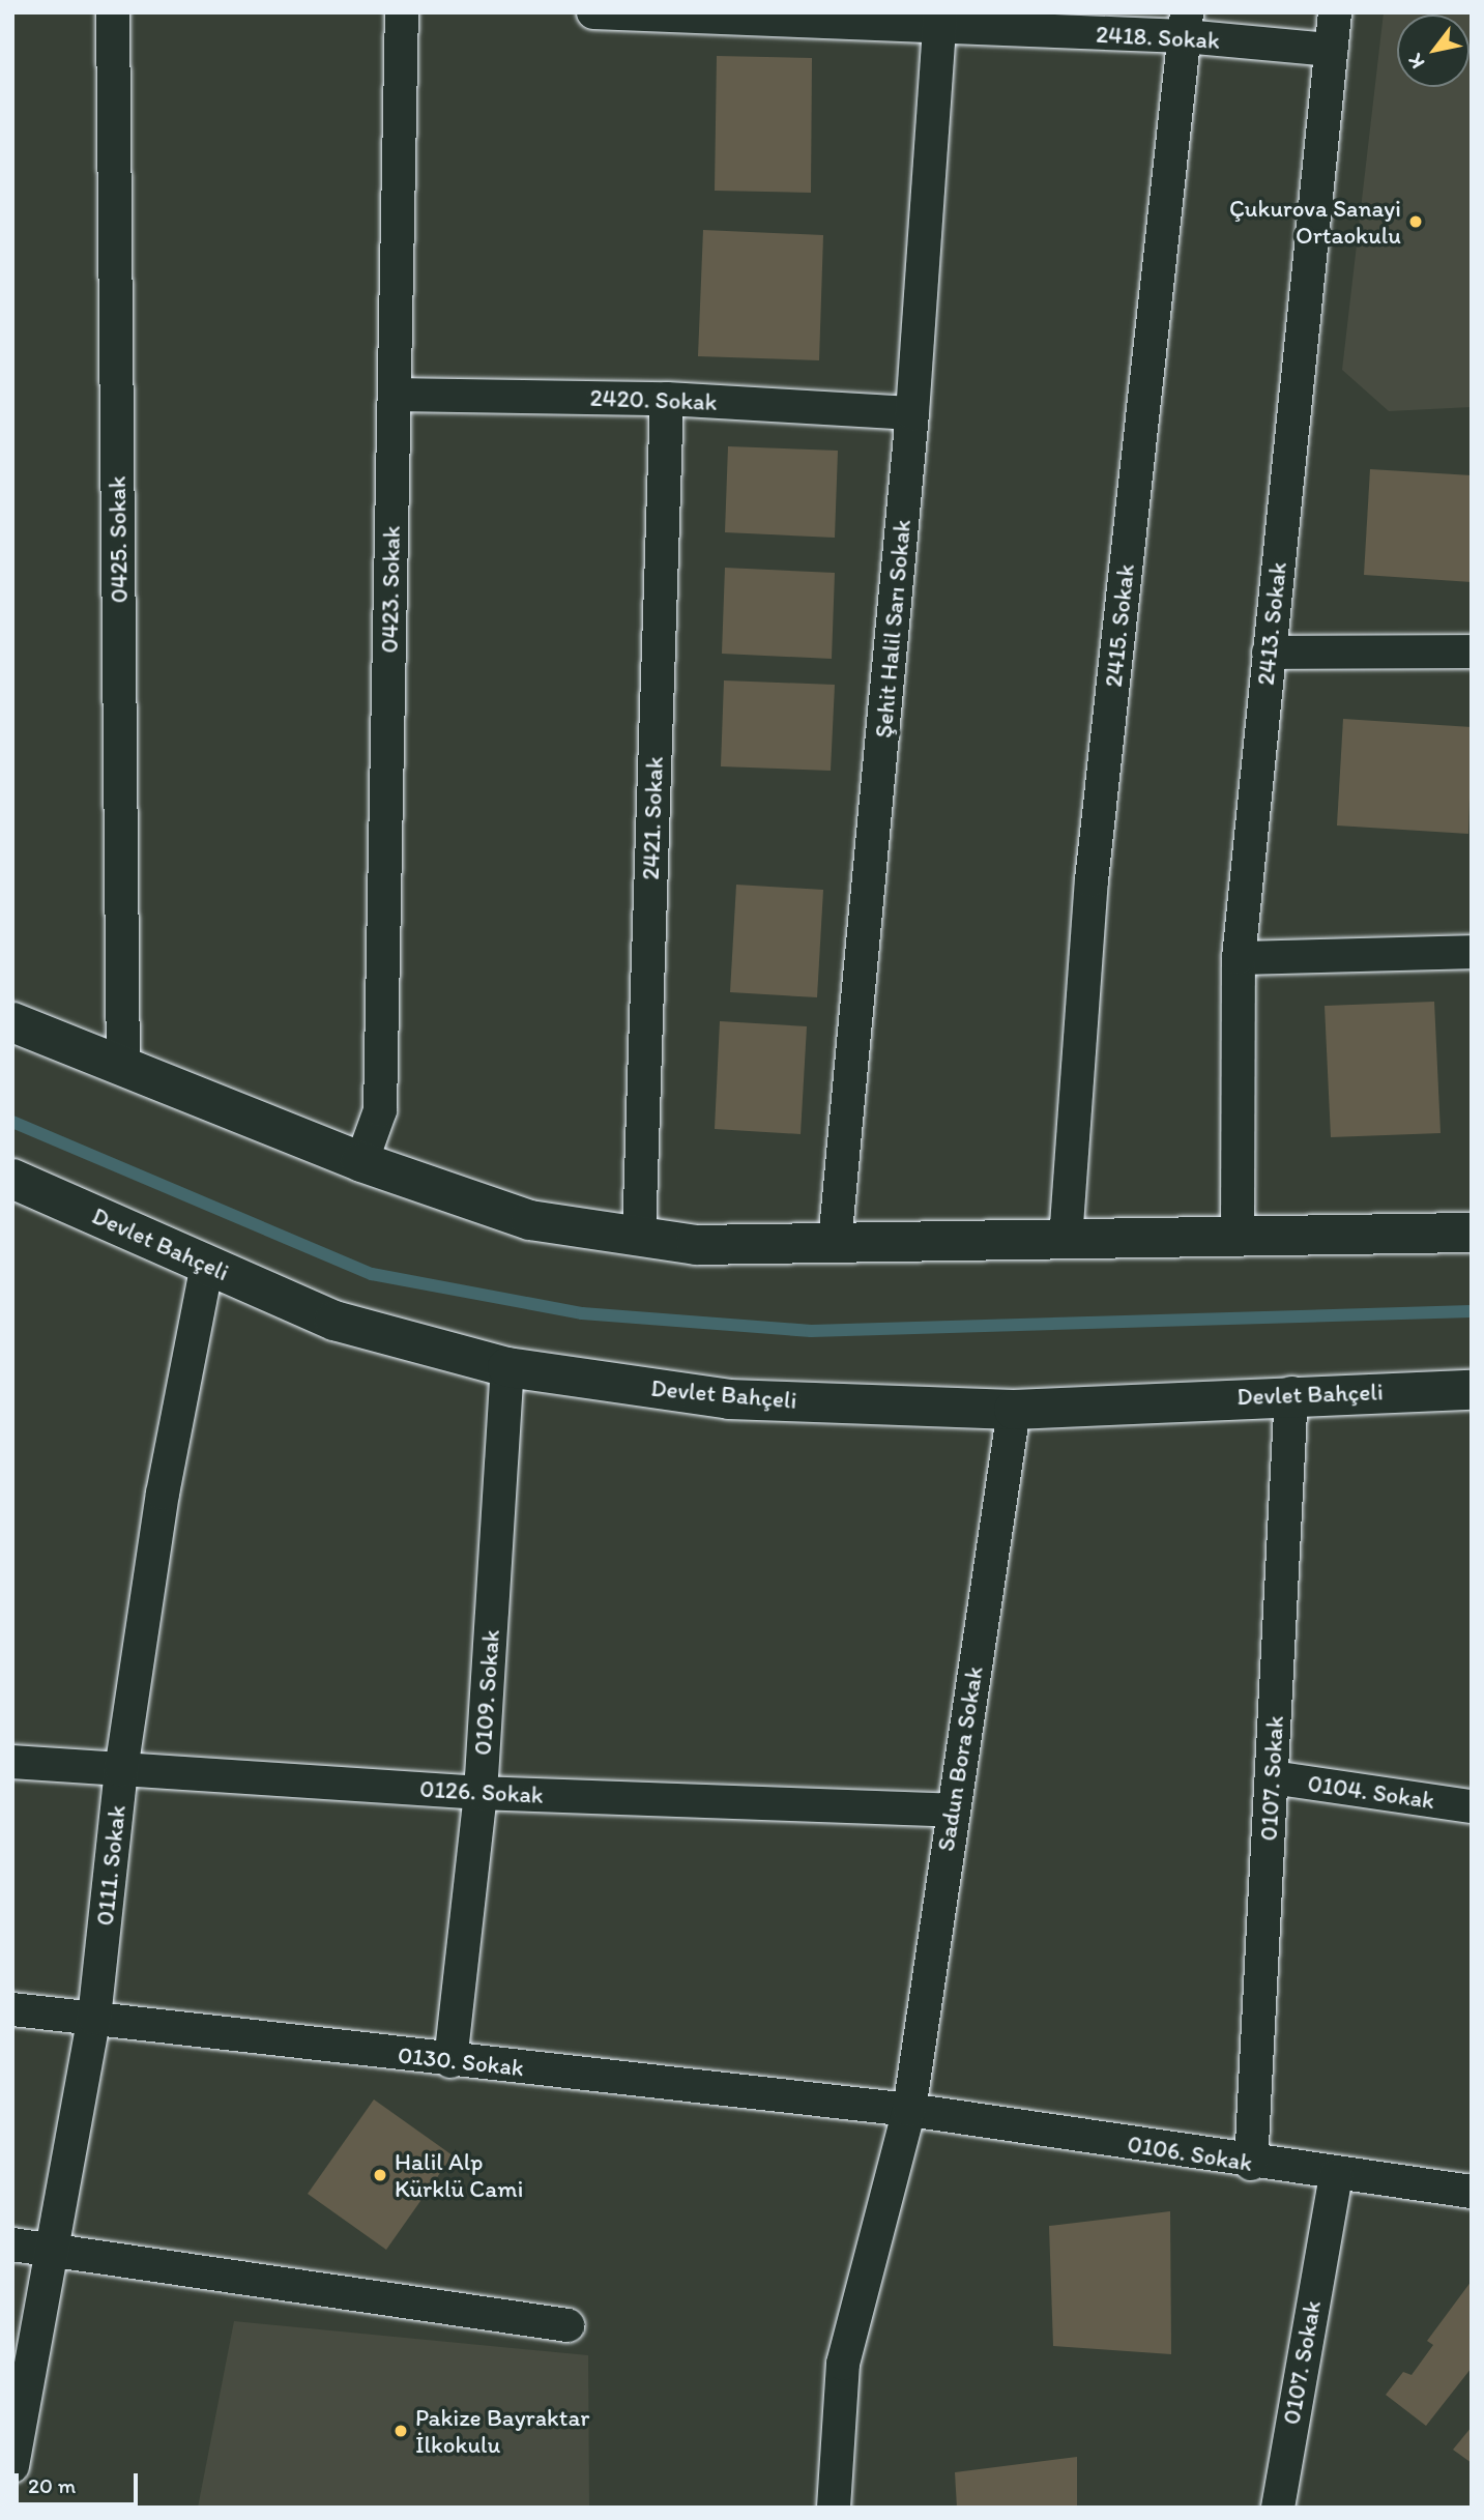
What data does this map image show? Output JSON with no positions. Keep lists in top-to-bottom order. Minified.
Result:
{"streets":{"street":["2418. Sokak","2420. Sokak","0425. Sokak","0423. Sokak","2413. Sokak","2415. Sokak","Şehit Halil Sarı Sokak","2421. Sokak","Devlet Bahçeli","0109. Sokak","Sadun Bora Sokak","0107. Sokak","0126. Sokak","0104. Sokak","0111. Sokak","0130. Sokak","0106. Sokak"]},"crossings":[["2418. Sokak","2413. Sokak"],["2418. Sokak","2415. Sokak"],["2418. Sokak","Şehit Halil Sarı Sokak"],["2420. Sokak","0423. Sokak"],["2420. Sokak","Şehit Halil Sarı Sokak"],["2420. Sokak","2421. Sokak"],["Devlet Bahçeli","0109. Sokak"],["Devlet Bahçeli","Sadun Bora Sokak"],["Devlet Bahçeli","0107. Sokak"],["Devlet Bahçeli","0111. Sokak"],["0109. Sokak","0126. Sokak"],["0109. Sokak","0130. Sokak"],["Sadun Bora Sokak","0126. Sokak"],["Sadun Bora Sokak","0130. Sokak"],["Sadun Bora Sokak","0106. Sokak"],["0107. Sokak","0104. Sokak"],["0107. Sokak","0106. Sokak"],["0126. Sokak","0111. Sokak"],["0111. Sokak","0130. Sokak"],["0130. Sokak","0106. Sokak"]],"places":["Çukurova Sanayi Ortaokulu","Halil Alp Kürklü Cami","Pakize Bayraktar İlkokulu"],"scale_bar":"20 m","north":"bottom left"}
